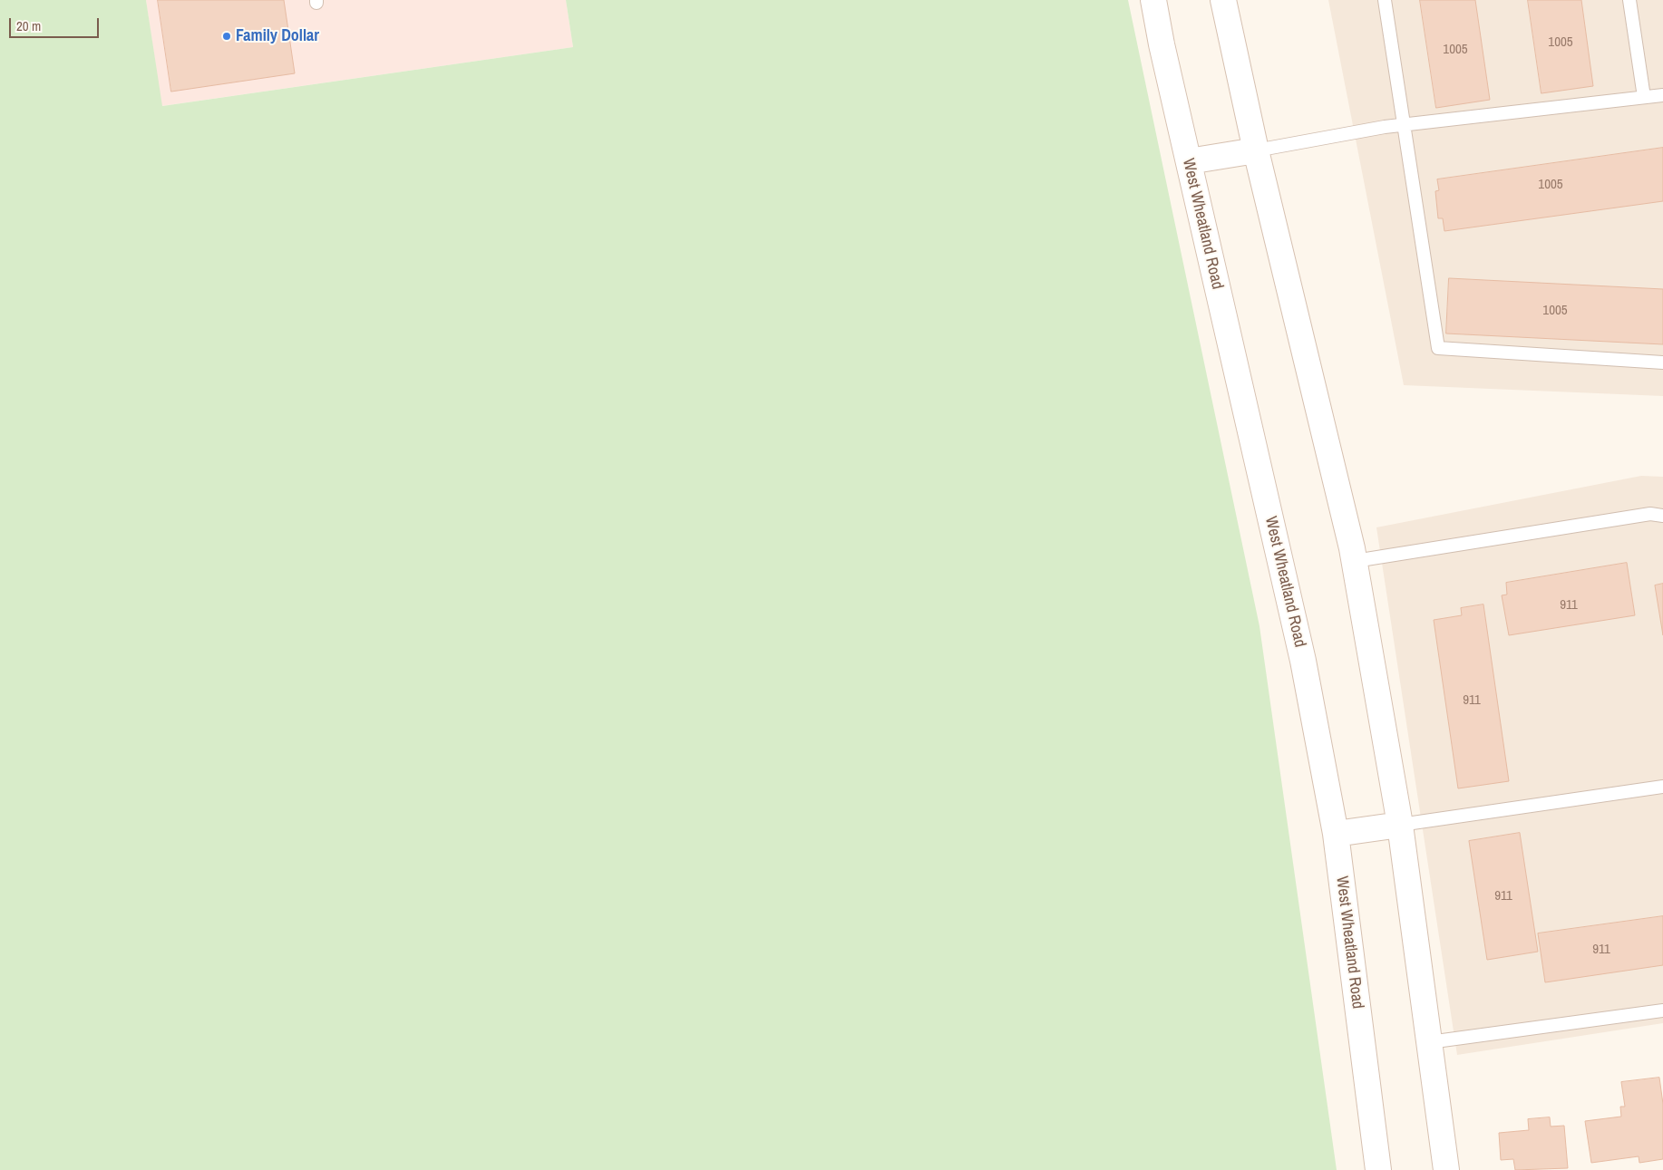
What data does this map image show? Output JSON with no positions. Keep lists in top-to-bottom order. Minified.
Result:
{"streets":{"main road":["West Wheatland Road"]},"places":["Family Dollar"],"house_numbers":["1005","1005","1005","1005","911","911","911","911"],"scale_bar":"20 m"}
